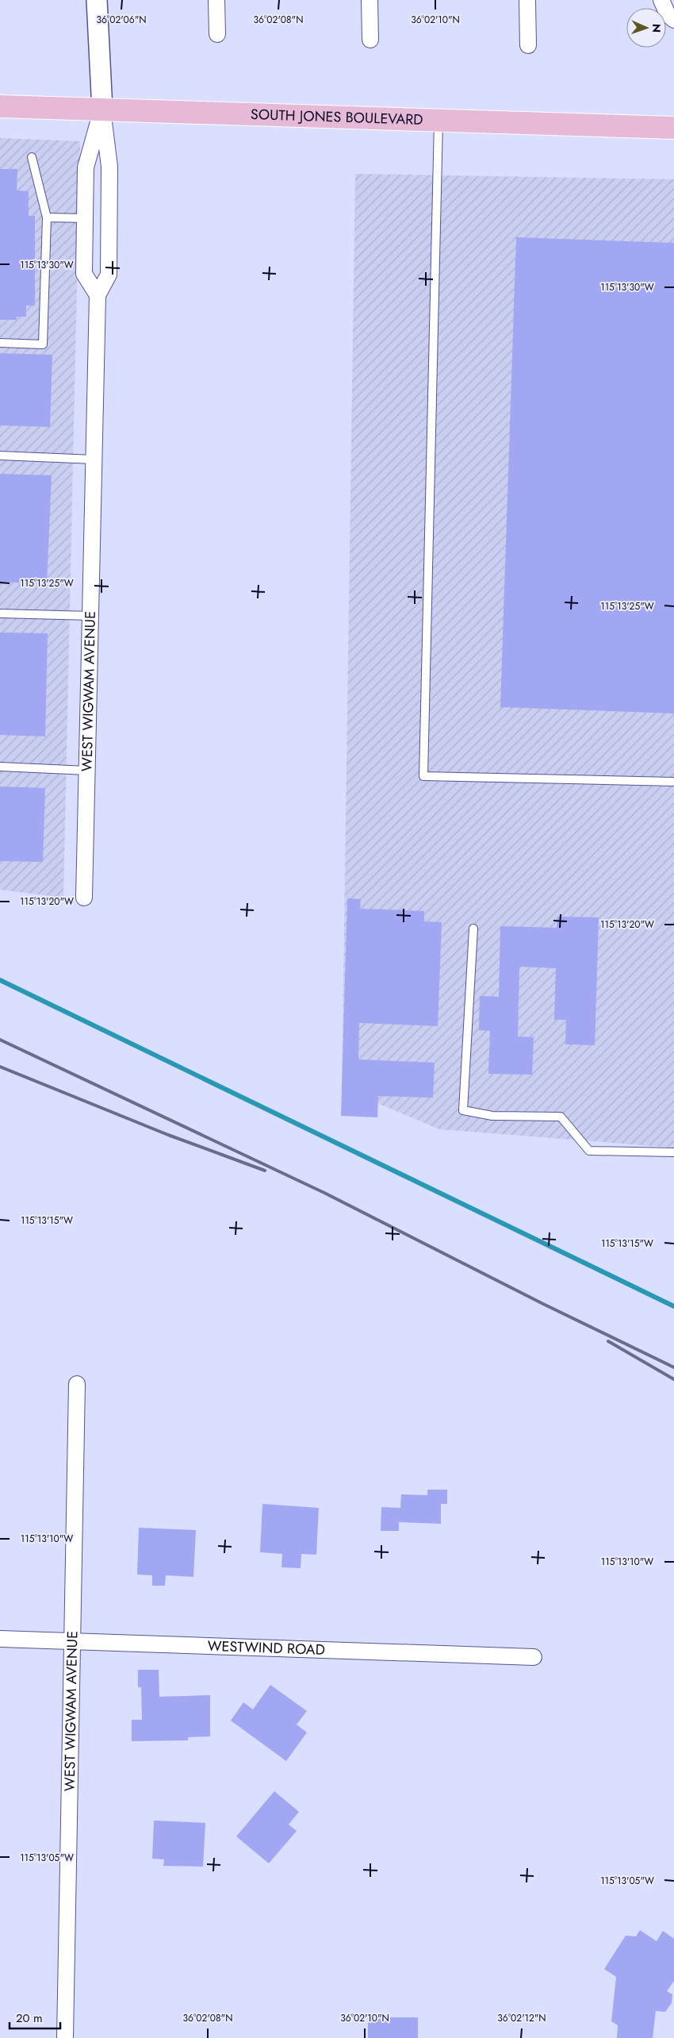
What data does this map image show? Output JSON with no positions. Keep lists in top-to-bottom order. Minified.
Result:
{"streets":{"main road":["SOUTH JONES BOULEVARD"],"street":["WEST WIGWAM AVENUE","WESTWIND ROAD"]},"crossings":[["SOUTH JONES BOULEVARD","WEST WIGWAM AVENUE"],["WEST WIGWAM AVENUE","WESTWIND ROAD"]],"scale_bar":"20 m","north":"right","coordinates":["36°02'06\"N","36°02'08\"N","36°02'10\"N","115°13'30\"W","115°13'25\"W","115°13'20\"W","115°13'15\"W","115°13'10\"W","115°13'05\"W","36°02'12\"N"]}
